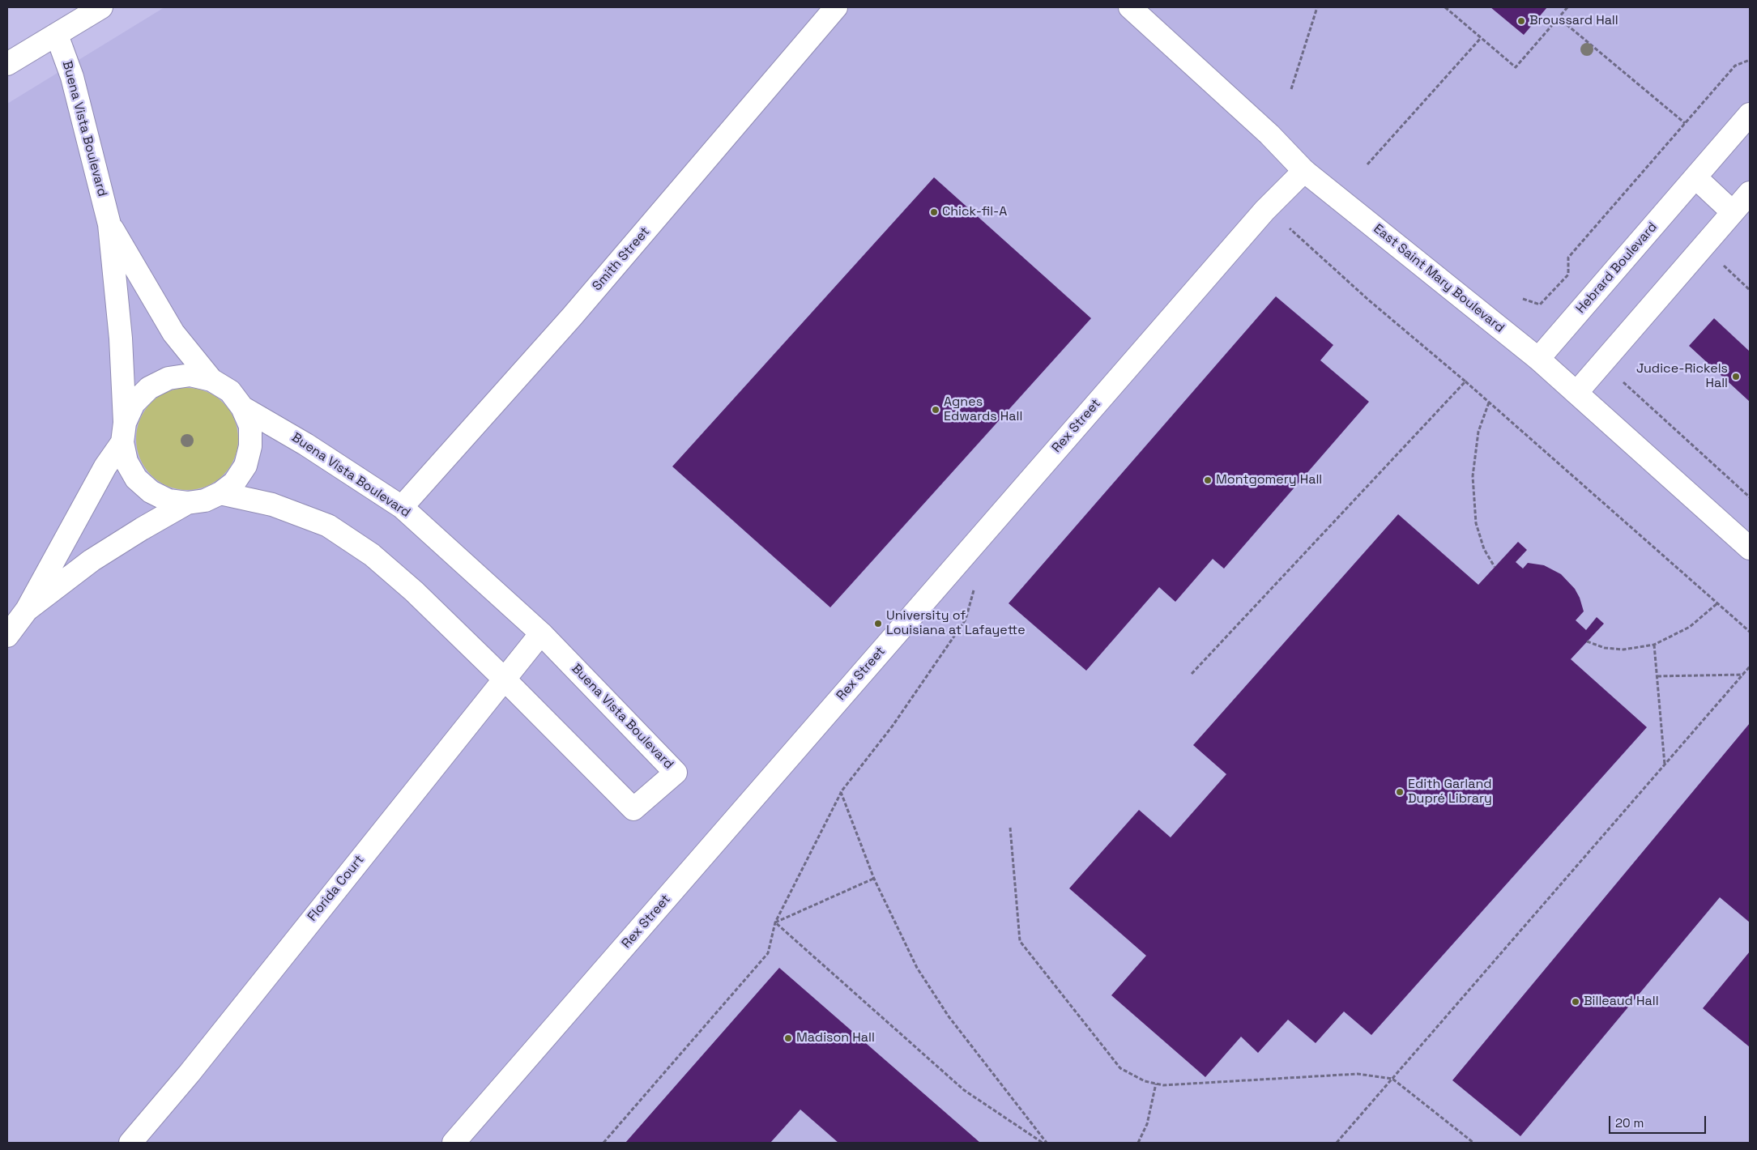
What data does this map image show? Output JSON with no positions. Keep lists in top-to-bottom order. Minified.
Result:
{"streets":{"street":["Buena Vista Boulevard","Smith Street","Hebrard Boulevard","East Saint Mary Boulevard","Rex Street","Florida Court"]},"crossings":[["Buena Vista Boulevard","Smith Street"],["Buena Vista Boulevard","Florida Court"],["Hebrard Boulevard","East Saint Mary Boulevard"],["East Saint Mary Boulevard","Rex Street"]],"places":["Broussard Hall","Chick-fil-A","Judice-Rickels Hall","Agnes Edwards Hall","Montgomery Hall","University of Louisiana at Lafayette","Edith Garland Dupré Library","Billeaud Hall","Madison Hall"],"scale_bar":"20 m"}
